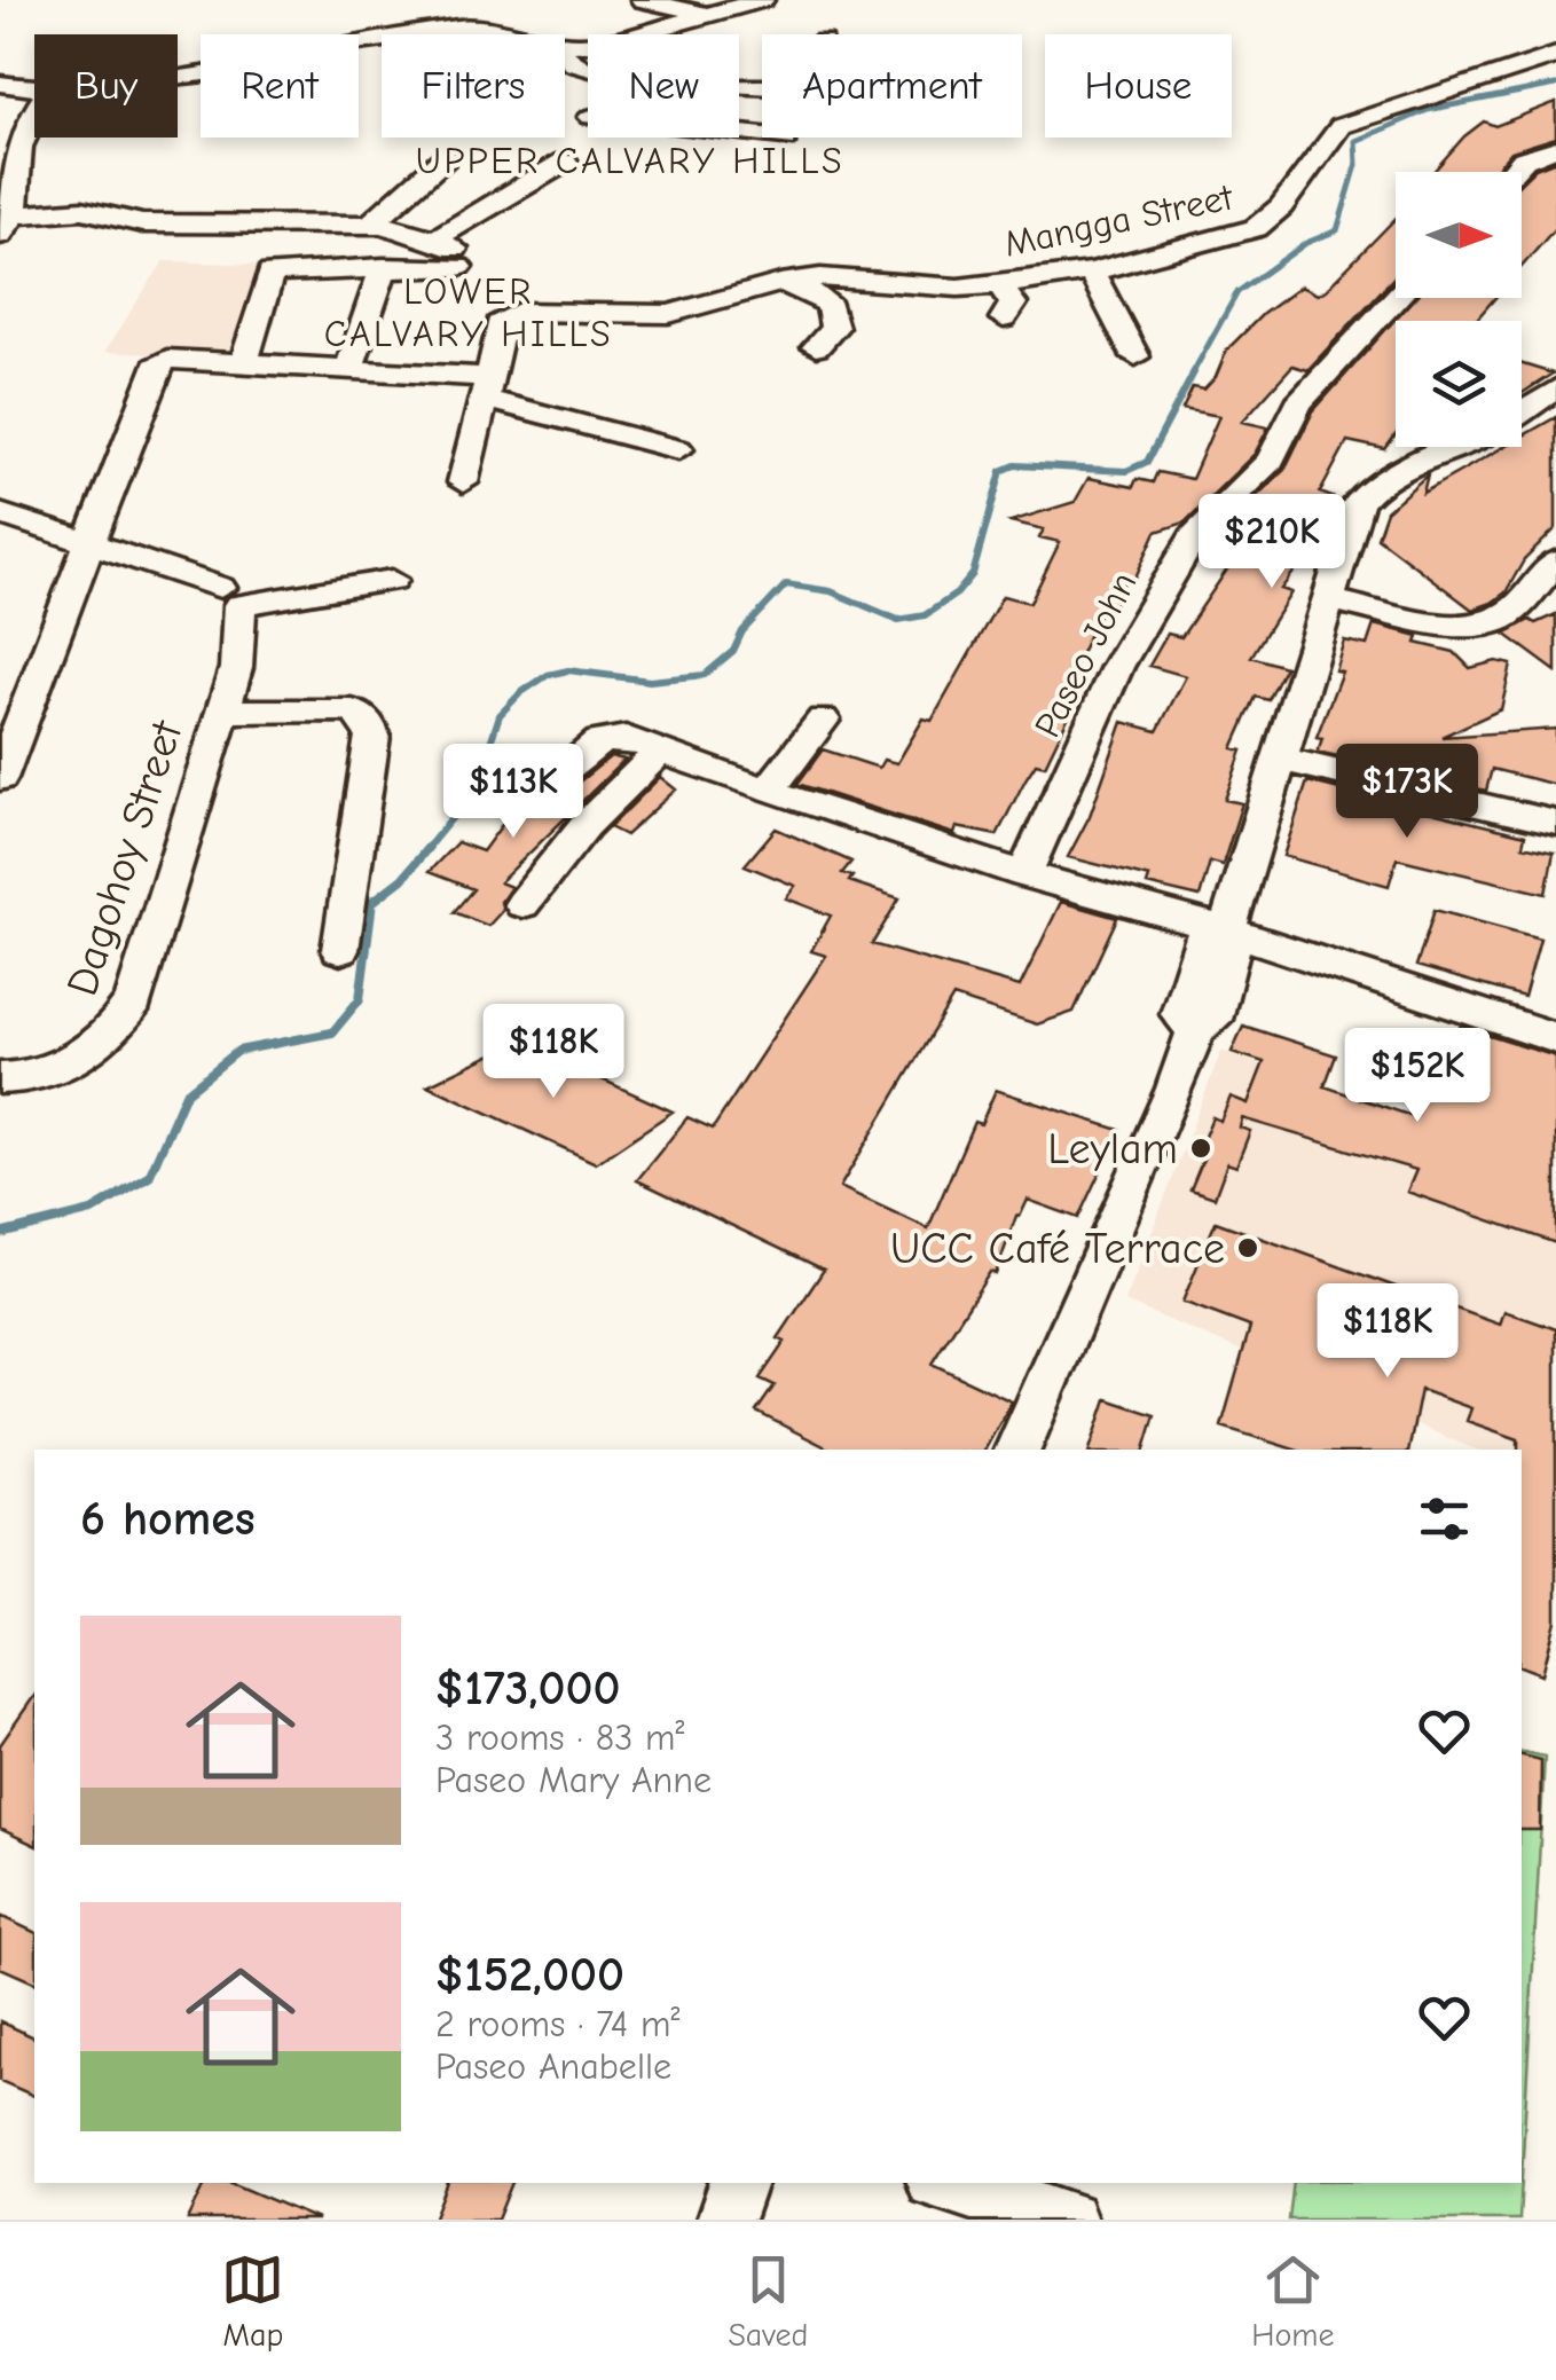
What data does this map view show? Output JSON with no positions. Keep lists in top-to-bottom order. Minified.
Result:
{"streets":{"street":["Mangga Street","Paseo John","Dagohoy Street"]},"districts":["UPPER CALVARY HILLS","LOWER CALVARY HILLS"],"places":["Leylam","UCC Café Terrace"],"north":"right","page":{"chip":["Buy","Rent","Filters","New","Apartment","House"],"price":["$210K","$113K","$173K","$118K","$152K","$118K"],"heading":"6 homes","list":[{"name":"$173,000","note":"3 rooms · 83 m² · Paseo Mary Anne"},{"name":"$152,000","note":"2 rooms · 74 m² · Paseo Anabelle"}],"tabs":["Map","Saved","Home"]}}
